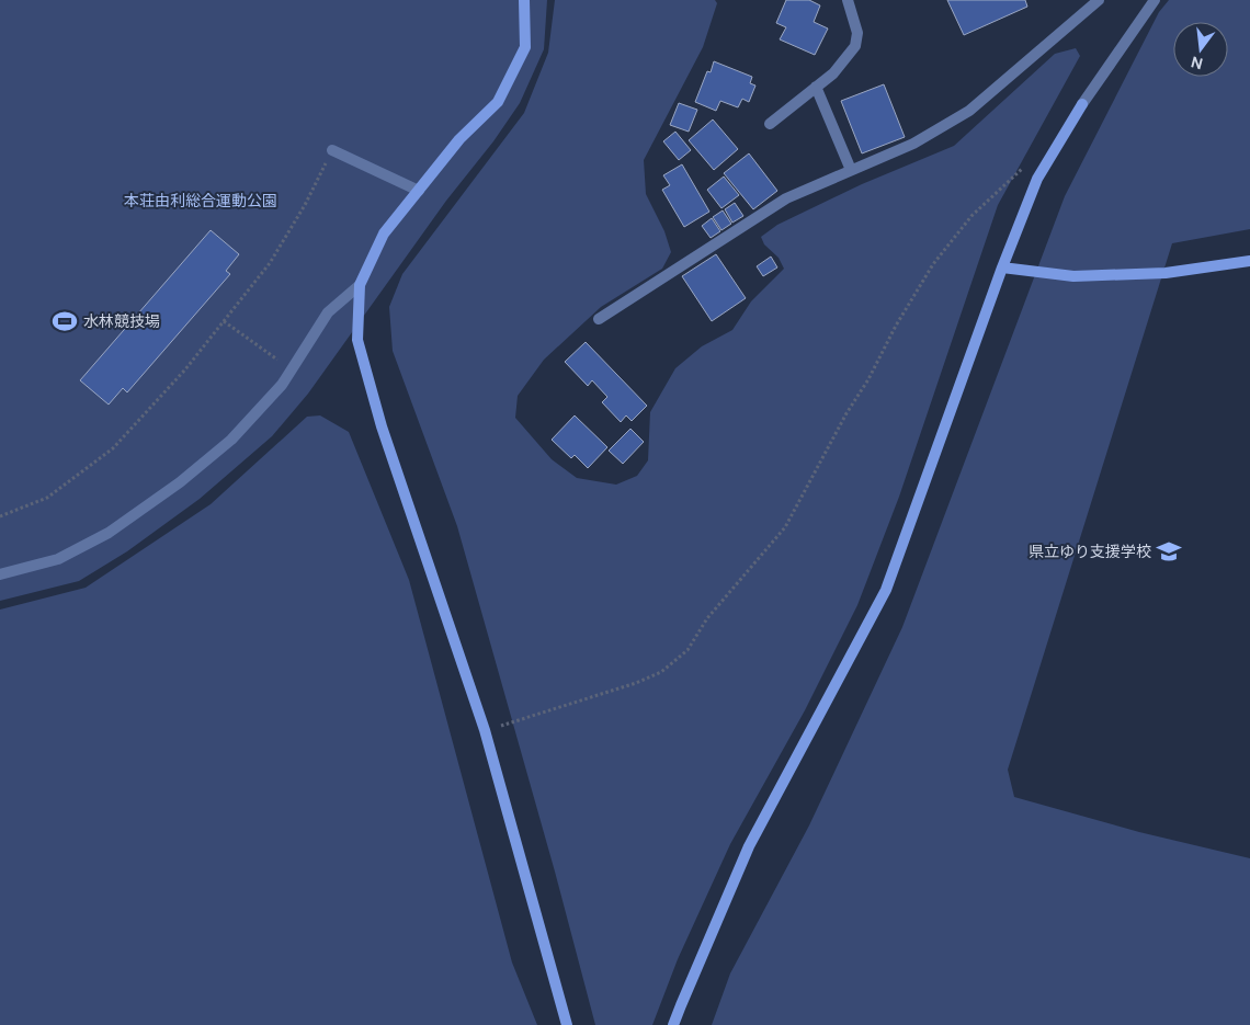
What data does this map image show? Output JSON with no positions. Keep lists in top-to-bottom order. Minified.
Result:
{"parks":["本荘由利総合運動公園"],"places":{"sports":["水林競技場"],"school or university":["県立ゆり支援学校"]},"north":"bottom"}
